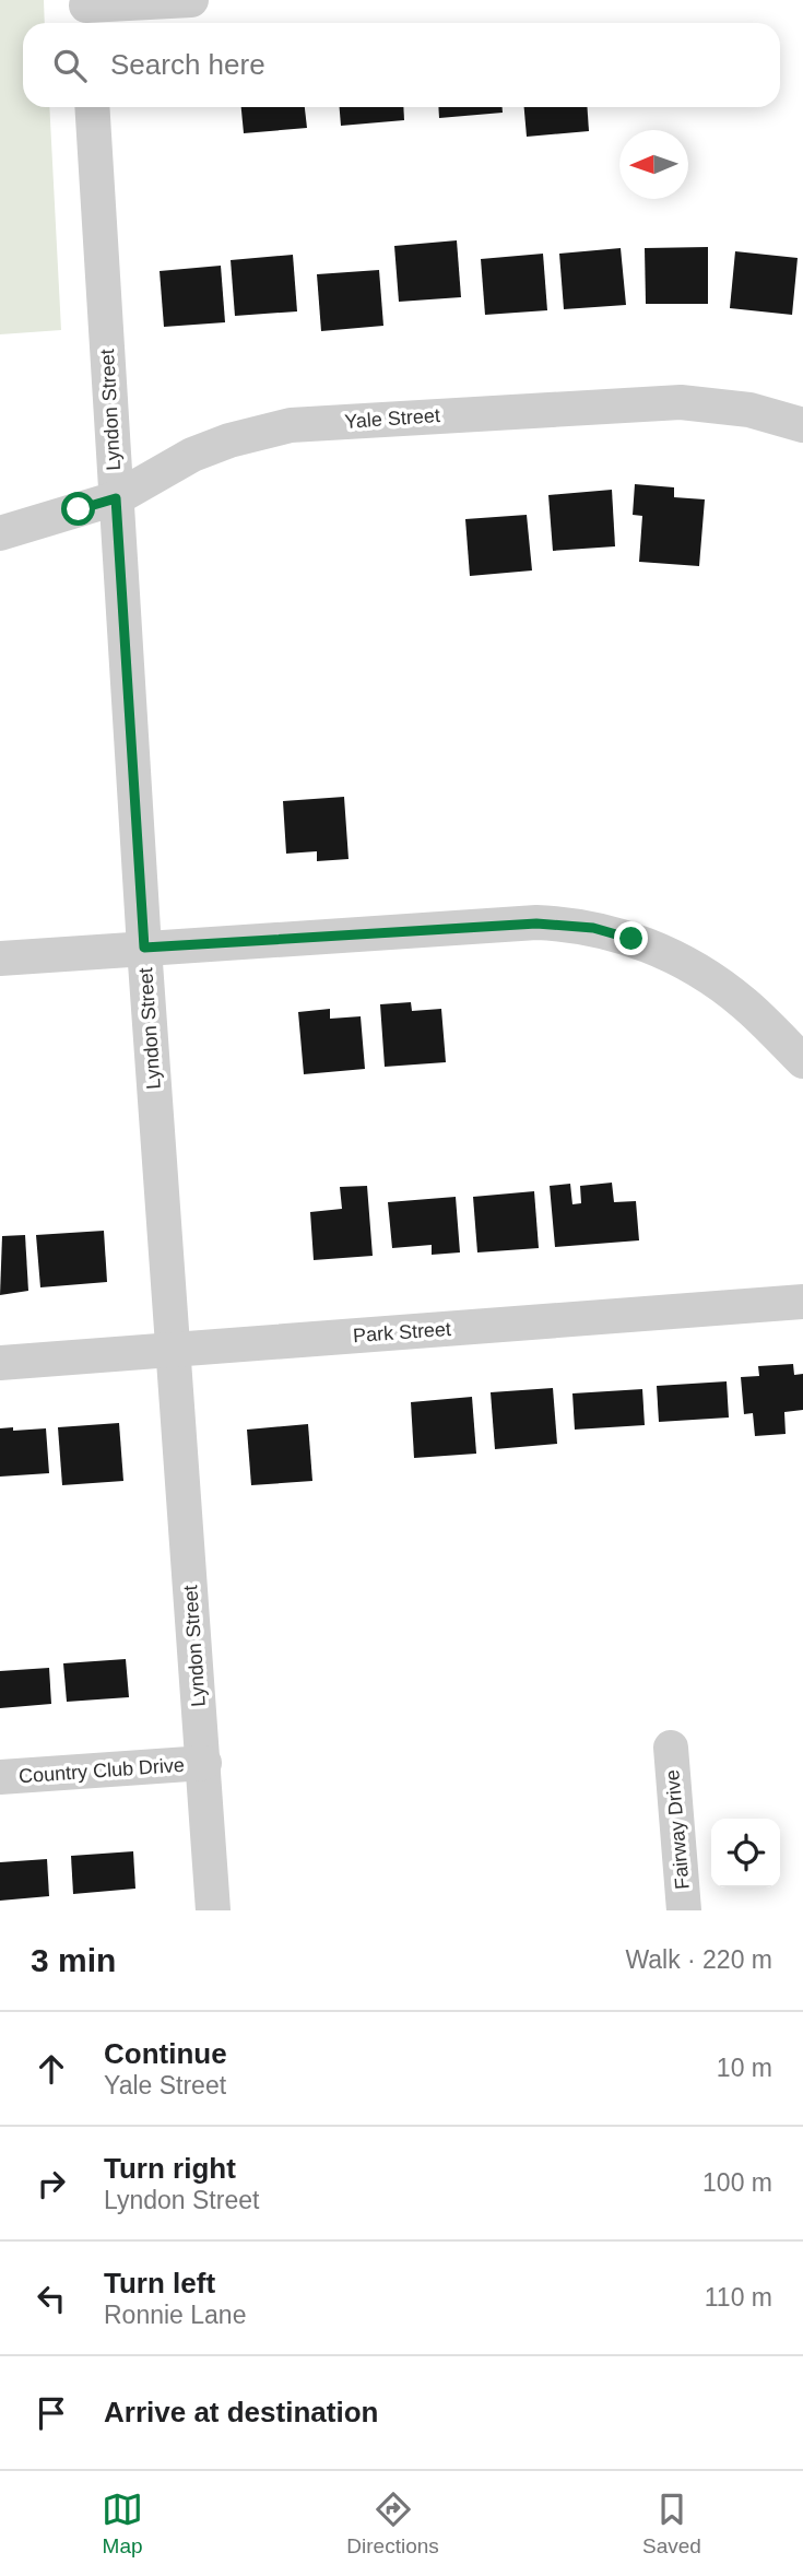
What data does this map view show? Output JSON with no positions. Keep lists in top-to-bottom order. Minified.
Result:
{"streets":{"street":["Lyndon Street","Yale Street","Park Street","Country Club Drive","Fairway Drive"]},"crossings":[["Lyndon Street","Yale Street"],["Lyndon Street","Park Street"],["Lyndon Street","Country Club Drive"]],"north":"left","page":{"search":"Search here","heading":["3 min","Walk · 220 m"],"list":[["Continue","Yale Street","10 m"],["Turn right","Lyndon Street","100 m"],["Turn left","Ronnie Lane","110 m"],"Arrive at destination"],"nav":["Map","Directions","Saved"]}}
